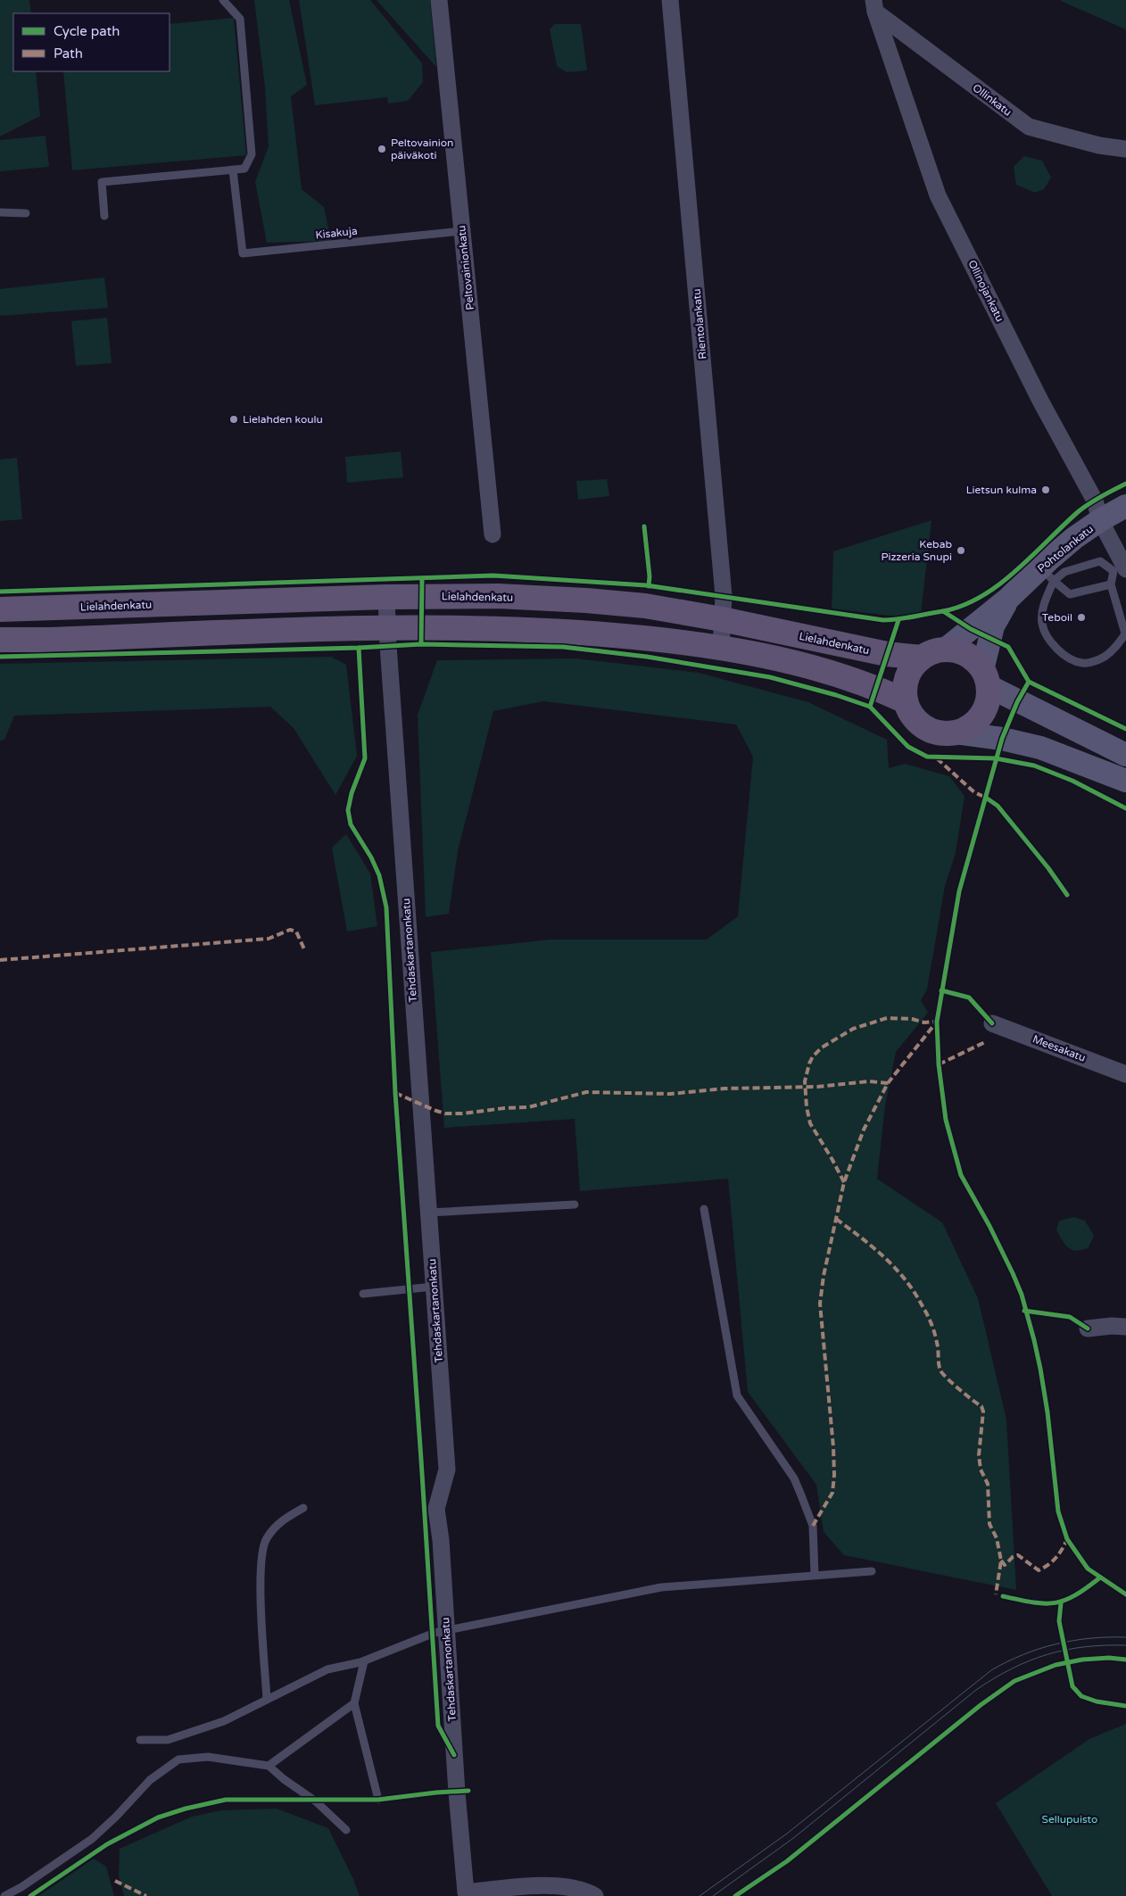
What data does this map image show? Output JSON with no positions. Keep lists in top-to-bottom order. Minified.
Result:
{"streets":{"main road":["Pohtolankatu","Lielahdenkatu"],"street":["Ollinkatu","Peltovainionkatu","Ollinojankatu","Rientolankatu","Tehdaskartanonkatu","Meesakatu"],"lane":["Kisakuja"]},"crossings":[["Ollinkatu","Ollinojankatu"],["Kisakuja","Peltovainionkatu"],["Ollinojankatu","Pohtolankatu"],["Rientolankatu","Lielahdenkatu"],["Pohtolankatu","Lielahdenkatu"],["Lielahdenkatu","Tehdaskartanonkatu"]],"parks":["Sellupuisto"],"places":["Peltovainion päiväkoti","Lielahden koulu","Lietsun kulma","Kebab Pizzeria Snupi","Teboil"],"legend":["Cycle path","Path"]}
